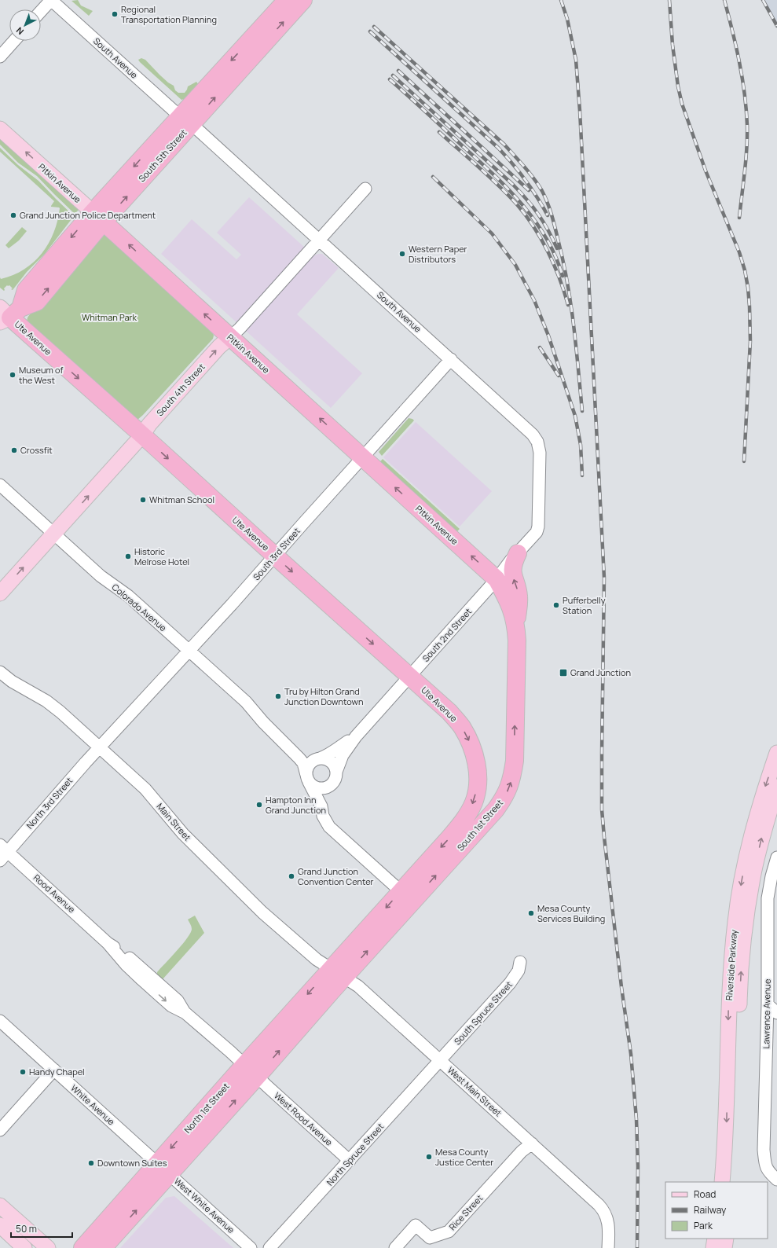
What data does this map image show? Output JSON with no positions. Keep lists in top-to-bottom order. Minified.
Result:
{"streets":{"highway":["South 5th Street","Pitkin Avenue","Ute Avenue","South 1st Street","North 1st Street"],"main road":["South 4th Street","Riverside Parkway"],"street":["South Avenue","South 3rd Street","Colorado Avenue","South 2nd Street","North 3rd Street","Main Street","Rood Avenue","South Spruce Street","Lawrence Avenue","West Main Street","White Avenue","West Rood Avenue","North Spruce Street","West White Avenue","Rice Street"]},"crossings":[["South Avenue","South 5th Street"],["South Avenue","South 4th Street"],["South Avenue","South 3rd Street"],["South Avenue","South 2nd Street"],["South 5th Street","Pitkin Avenue"],["South 5th Street","Ute Avenue"],["Pitkin Avenue","South 4th Street"],["Pitkin Avenue","South 3rd Street"],["Pitkin Avenue","South 2nd Street"],["Pitkin Avenue","South 1st Street"],["Ute Avenue","South 4th Street"],["Ute Avenue","South 3rd Street"],["Ute Avenue","South 2nd Street"],["Ute Avenue","South 1st Street"],["South 4th Street","Colorado Avenue"],["South 3rd Street","Colorado Avenue"],["South 3rd Street","North 3rd Street"],["South 3rd Street","Main Street"],["Colorado Avenue","South 2nd Street"],["Colorado Avenue","South 1st Street"],["South 2nd Street","South 1st Street"],["North 3rd Street","Main Street"],["North 3rd Street","Rood Avenue"],["Main Street","South 1st Street"],["Main Street","West Main Street"],["Main Street","North 1st Street"],["South 1st Street","West Main Street"],["South 1st Street","North 1st Street"],["Rood Avenue","North 1st Street"],["Rood Avenue","West Rood Avenue"],["South Spruce Street","West Main Street"],["South Spruce Street","North Spruce Street"],["West Main Street","North 1st Street"],["West Main Street","North Spruce Street"],["West Main Street","Rice Street"],["White Avenue","North 1st Street"],["White Avenue","West White Avenue"],["North 1st Street","West Rood Avenue"],["North 1st Street","West White Avenue"],["West Rood Avenue","North Spruce Street"]],"one_way":["Pitkin Avenue","Ute Avenue","South 4th Street"],"parks":["Whitman Park"],"places":{"other":["Regional Transportation Planning","Grand Junction Police Department","Western Paper Distributors","Museum of the West","Crossfit","Whitman School","Historic Melrose Hotel","Pufferbelly Station","Tru by Hilton Grand Junction Downtown","Hampton Inn Grand Junction","Grand Junction Convention Center","Mesa County Services Building","Handy Chapel","Mesa County Justice Center","Downtown Suites"],"transit":["Grand Junction"]},"legend":["Road","Railway","Park"],"scale_bar":"50 m","north":"bottom left"}
